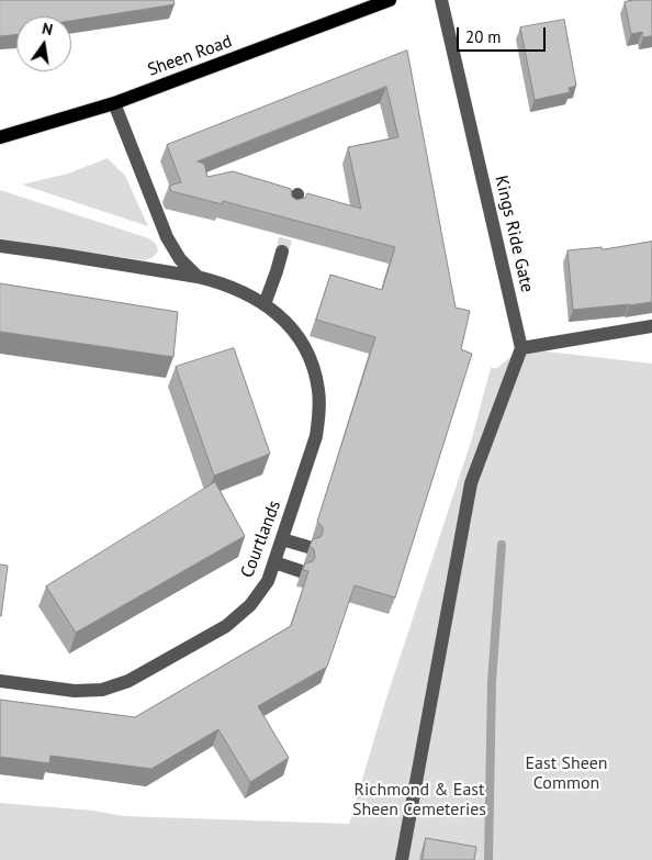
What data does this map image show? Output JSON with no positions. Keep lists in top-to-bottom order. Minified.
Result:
{"streets":{"main road":["Sheen Road"],"street":["Kings Ride Gate","Courtlands"]},"parks":["East Sheen Common","Richmond & East Sheen Cemeteries"],"scale_bar":"20 m","north":"top"}
